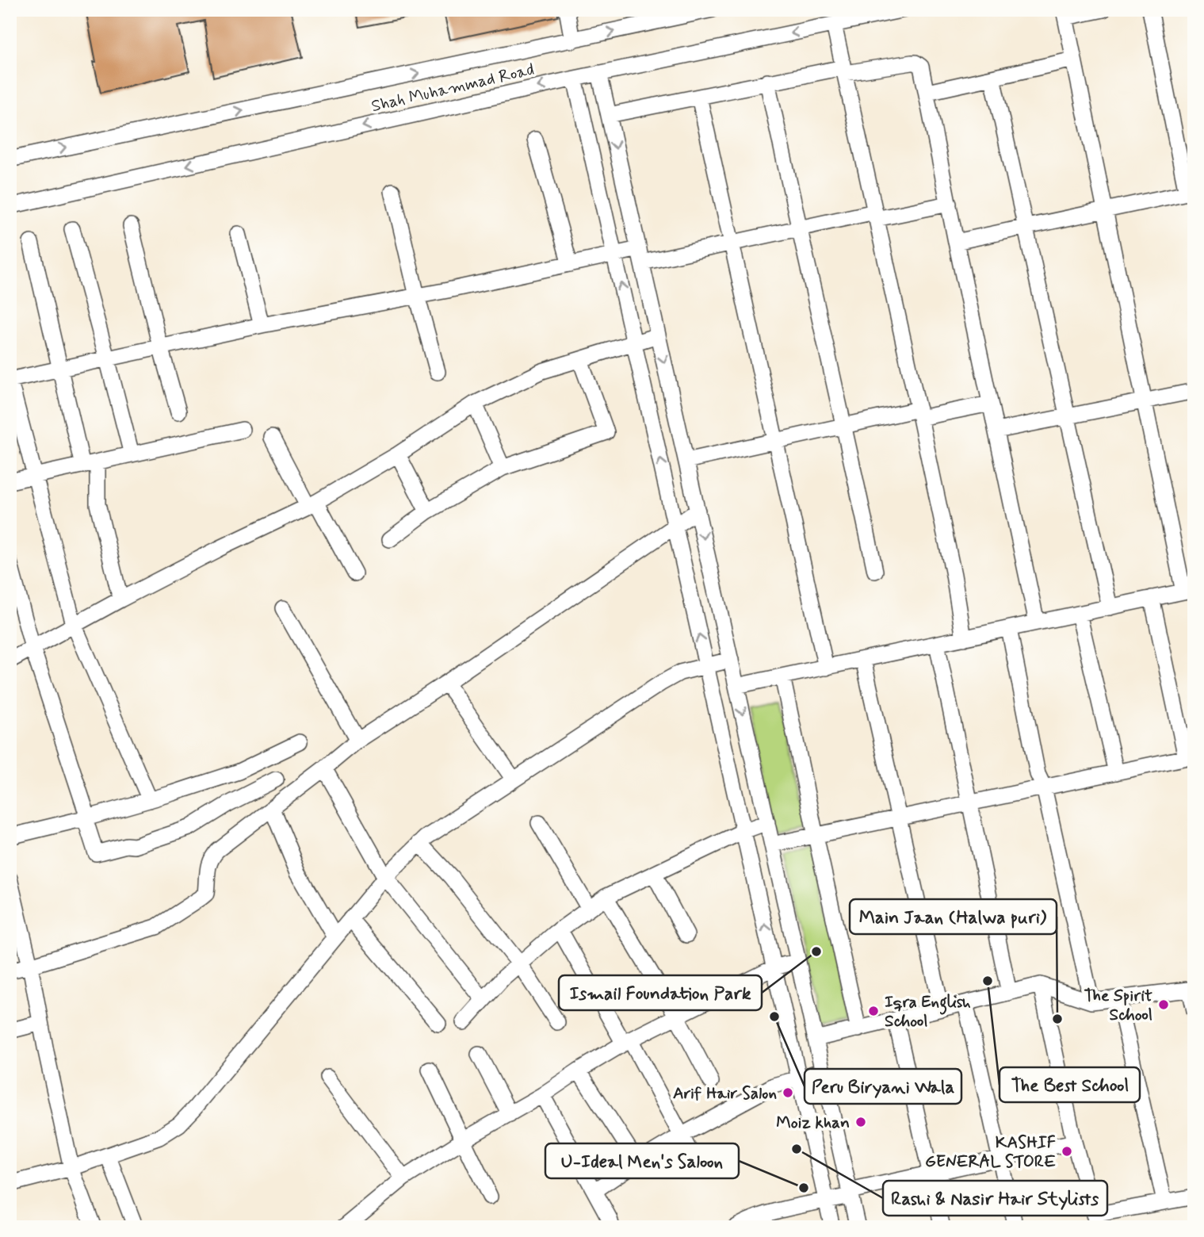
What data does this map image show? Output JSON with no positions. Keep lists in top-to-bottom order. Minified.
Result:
{"streets":{"street":["Shah Muhammad Road"]},"places":["Ismail Foundation Park","The Best School","The Spirit School","Iqra English School","Peru Biryani Wala","Main Jaan (Halwa puri)","Arif Hair Salon","Moiz khan","Rashi & Nasir Hair Stylists","KASHIF GENERAL STORE","U-Ideal Men's Saloon"]}
